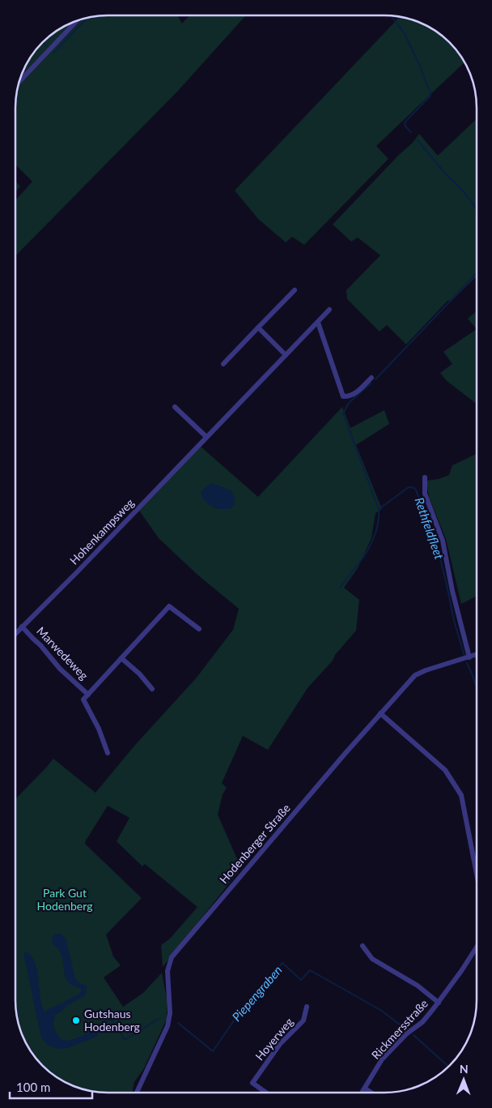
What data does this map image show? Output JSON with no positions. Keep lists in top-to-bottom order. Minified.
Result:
{"streets":{"street":["Hohenkampsweg","Marwedeweg","Hodenberger Straße","Rickmersstraße","Hoyerweg"]},"crossings":[["Hohenkampsweg","Marwedeweg"]],"water":["Rethfeldfleet","Piepengraben"],"parks":["Park Gut Hodenberg"],"places":["Gutshaus Hodenberg"],"scale_bar":"100 m","north":"top"}
